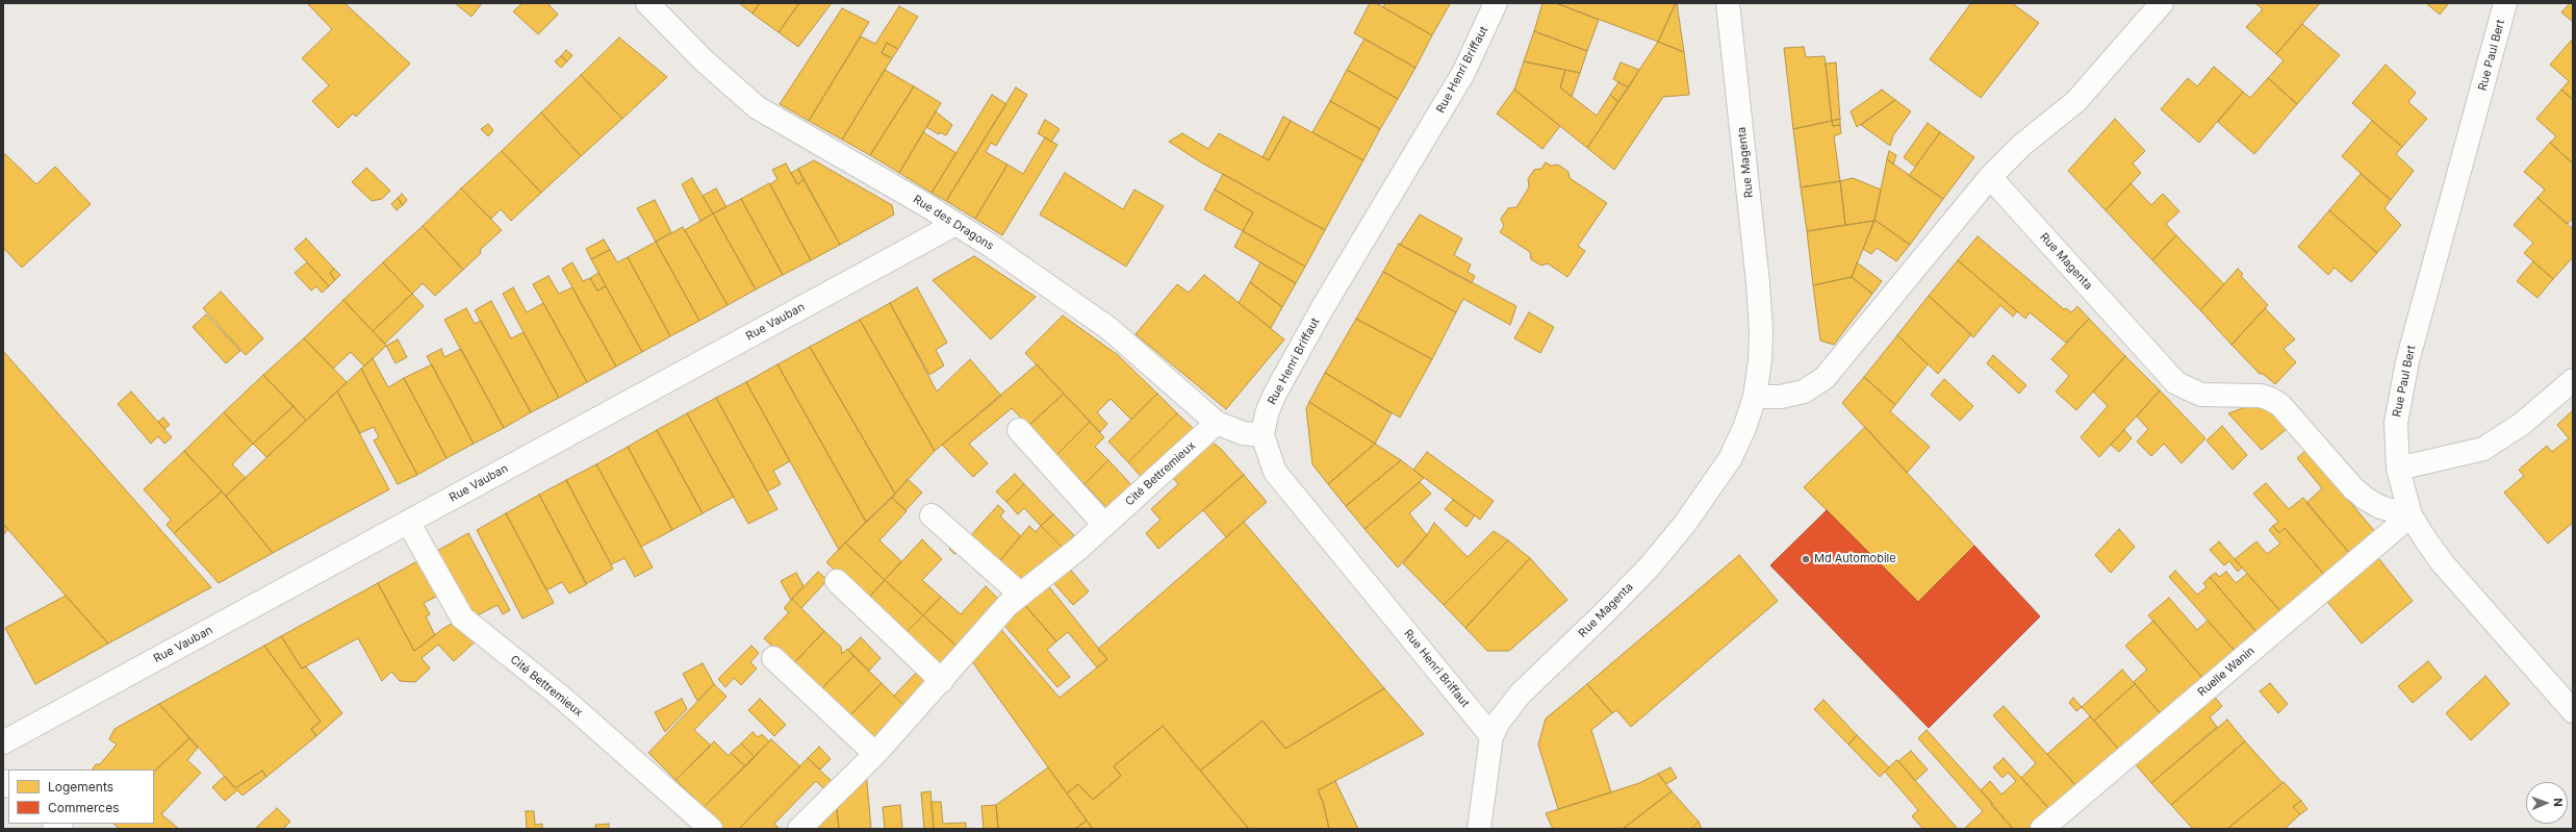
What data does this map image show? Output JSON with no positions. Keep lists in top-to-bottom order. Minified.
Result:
{"streets":{"street":["Rue Paul Bert","Rue Henri Briffaut","Rue Magenta","Rue des Dragons","Rue Vauban","Cité Bettremieux","Ruelle Wanin"]},"crossings":[["Rue Paul Bert","Rue Magenta"],["Rue Paul Bert","Ruelle Wanin"],["Rue Henri Briffaut","Rue Magenta"],["Rue Henri Briffaut","Rue des Dragons"],["Rue Magenta","Ruelle Wanin"],["Rue des Dragons","Rue Vauban"],["Rue des Dragons","Cité Bettremieux"],["Rue Vauban","Cité Bettremieux"]],"places":["Md Automobile"],"legend":["Logements","Commerces"],"north":"right"}
